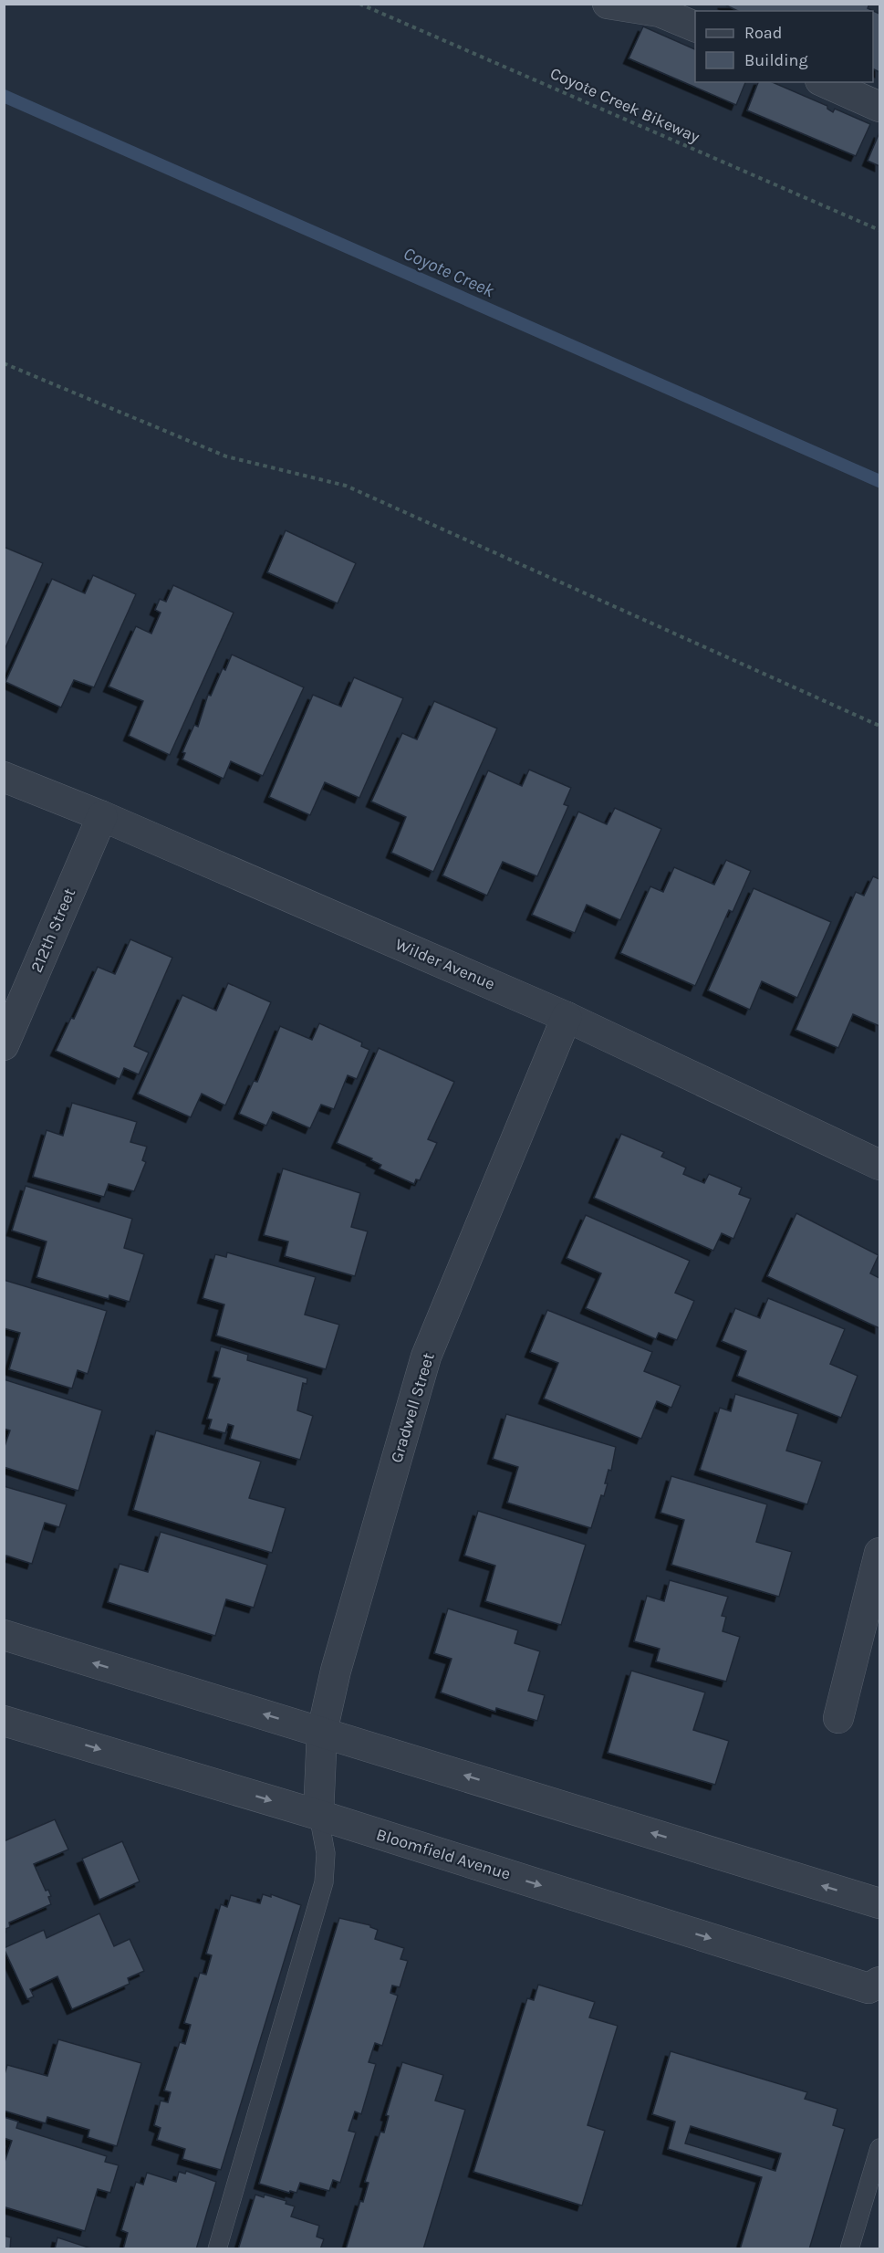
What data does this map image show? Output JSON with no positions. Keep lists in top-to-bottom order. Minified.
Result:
{"streets":{"street":["212th Street","Wilder Avenue","Gradwell Street","Bloomfield Avenue"],"path":["Coyote Creek Bikeway"]},"crossings":[["212th Street","Wilder Avenue"],["Wilder Avenue","Gradwell Street"],["Gradwell Street","Bloomfield Avenue"]],"water":["Coyote Creek"],"legend":["Road","Building"]}
